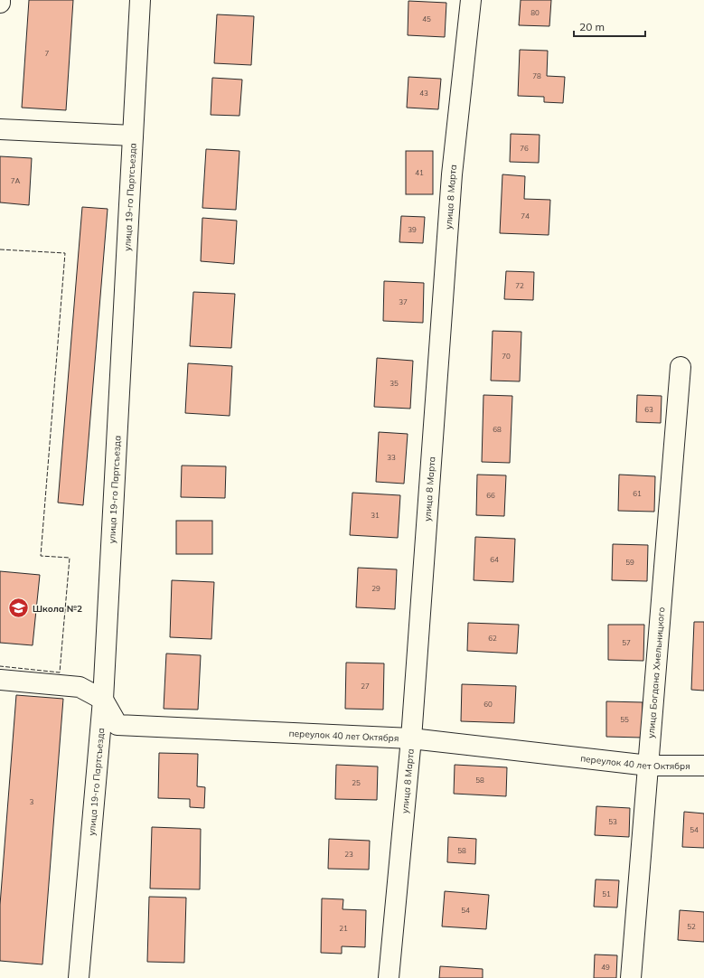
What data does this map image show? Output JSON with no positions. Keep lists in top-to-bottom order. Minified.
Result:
{"streets":{"street":["улица 19-го Партсъезда","улица 8 Марта","улица Богдана Хмельницкого","переулок 40 лет Октября"]},"crossings":[["улица 19-го Партсъезда","переулок 40 лет Октября"],["улица 8 Марта","переулок 40 лет Октября"],["улица Богдана Хмельницкого","переулок 40 лет Октября"]],"places":{"school or university":["Школа №2"]},"house_numbers":["80","45","7","78","43","76","41","7А","74","39","72","37","70","35","63","68","33","61","66","31","64","59","29","62","57","27","60","55","58","25","3","53","54","58","23","51","54","52","21","49"],"scale_bar":"20 m"}
